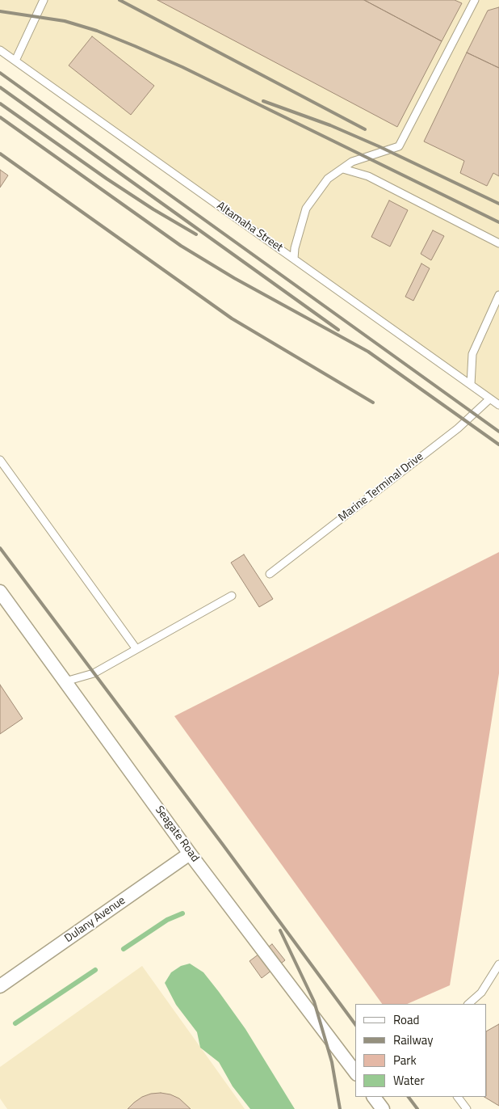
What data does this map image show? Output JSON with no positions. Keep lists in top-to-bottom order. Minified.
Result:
{"streets":{"street":["Seagate Road","Dulany Avenue"],"lane":["Altamaha Street","Marine Terminal Drive"]},"crossings":[["Altamaha Street","Marine Terminal Drive"],["Seagate Road","Dulany Avenue"]],"legend":["Road","Railway","Park","Water"]}
